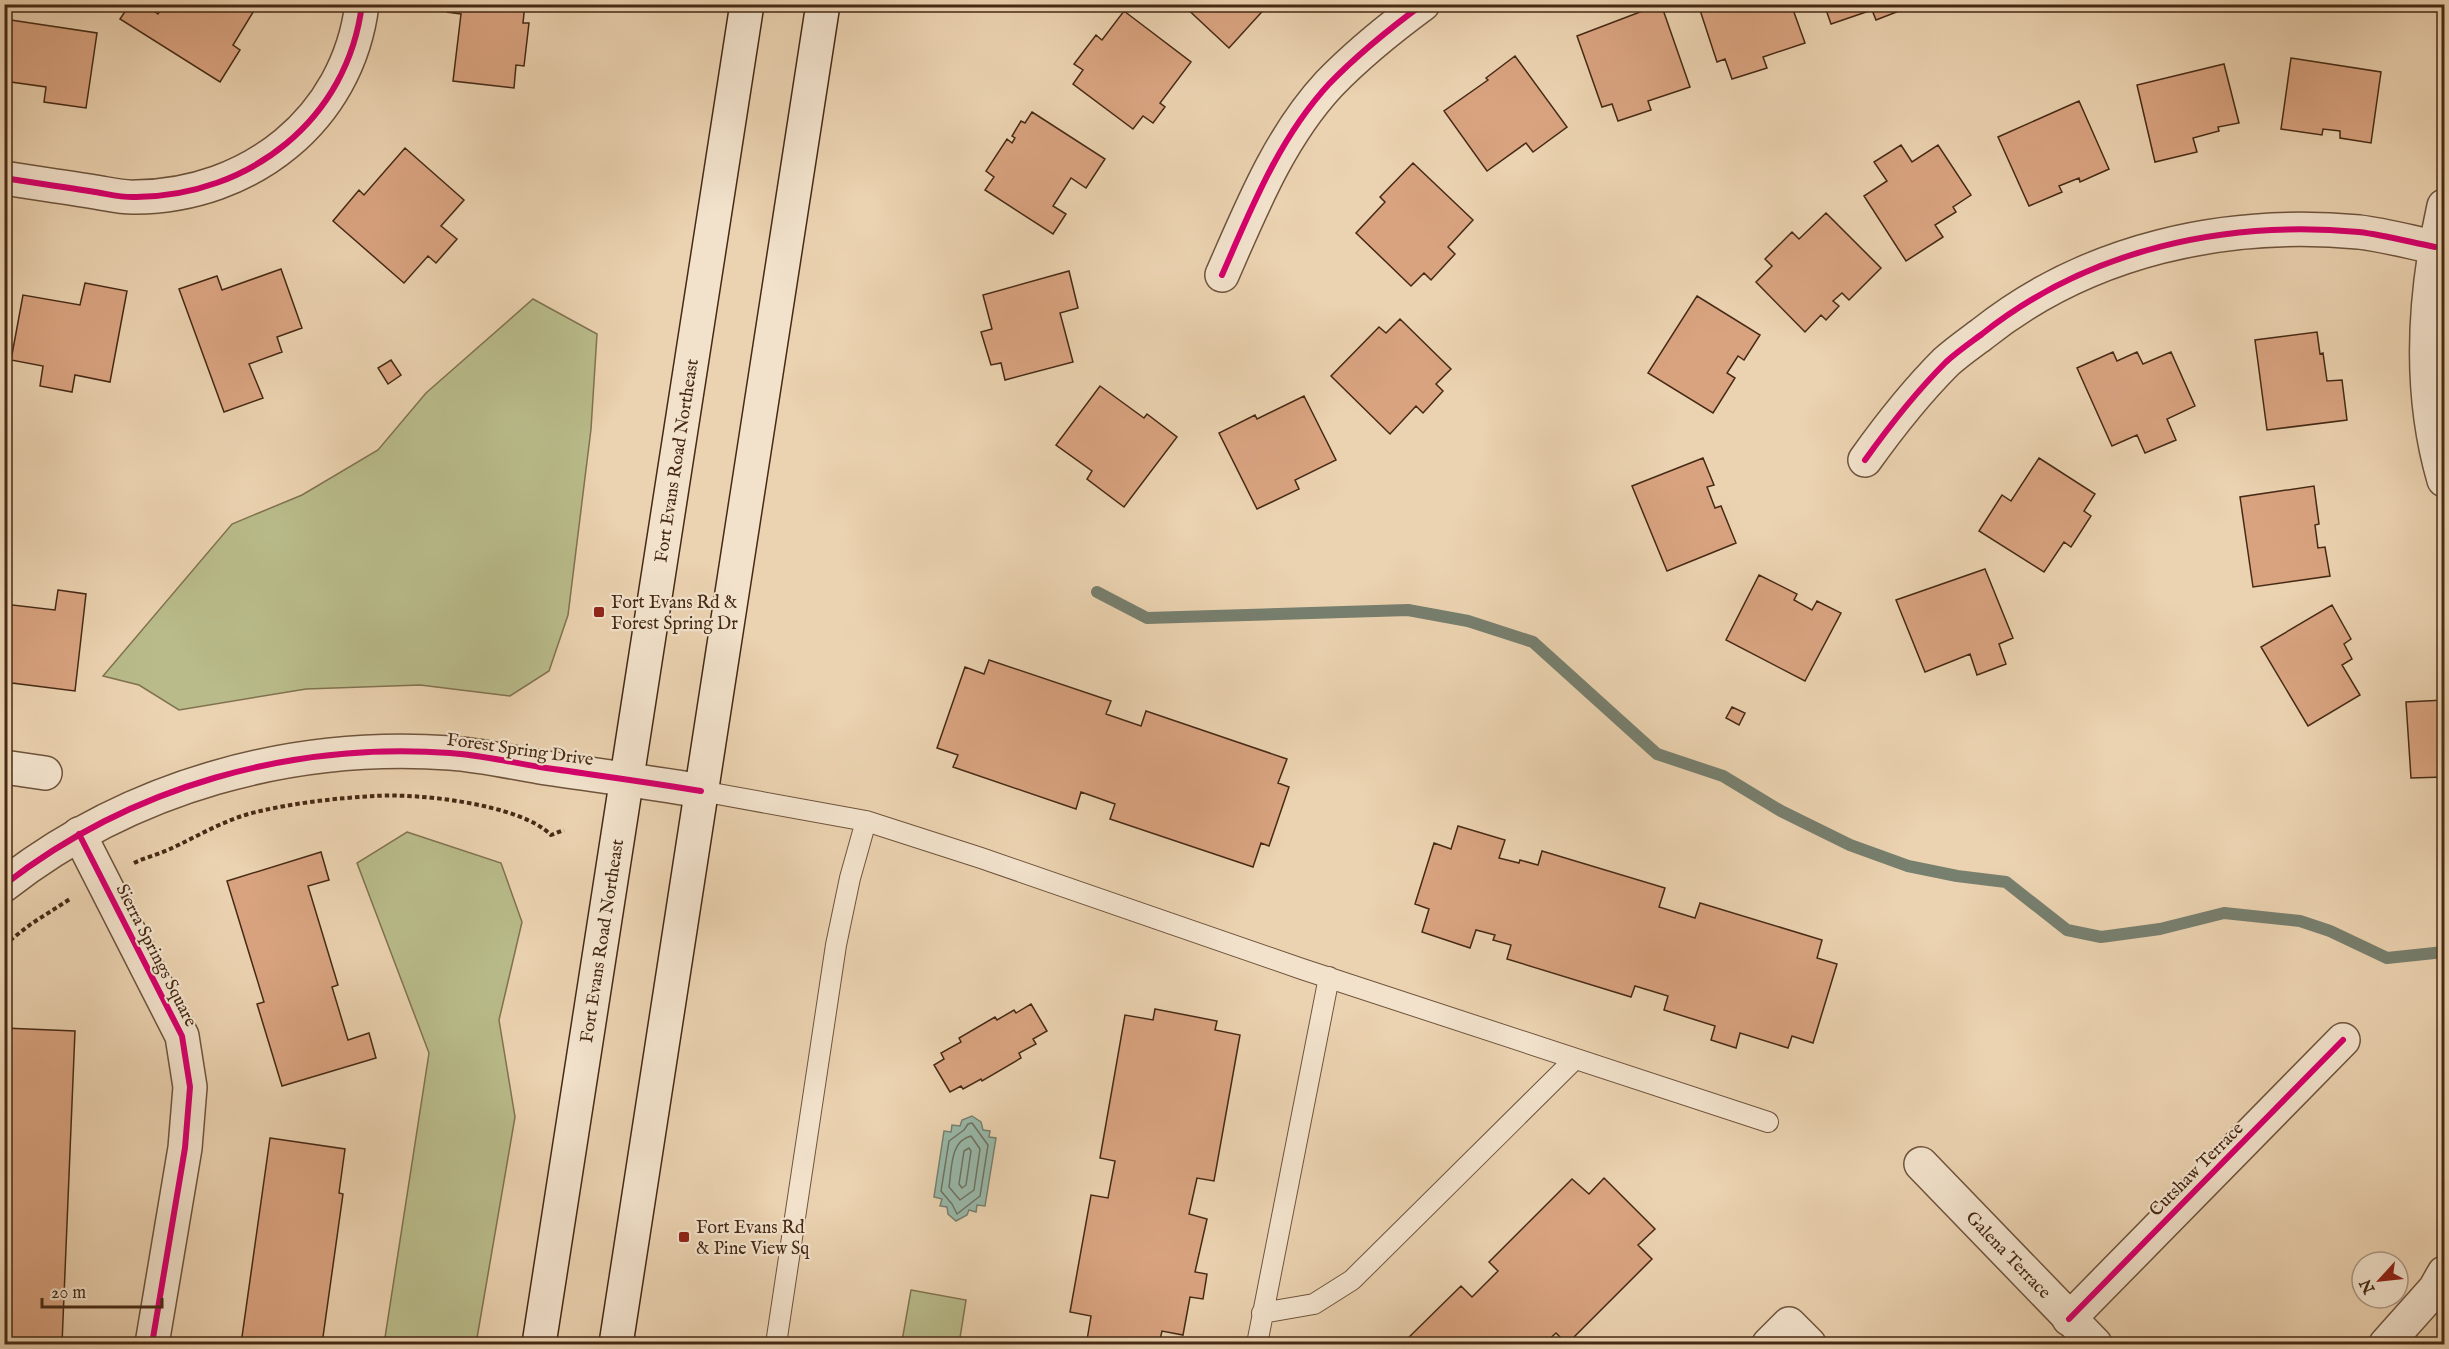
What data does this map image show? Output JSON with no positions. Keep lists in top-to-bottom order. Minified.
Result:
{"streets":{"street":["Fort Evans Road Northeast","Forest Spring Drive","Sierra Springs Square","Cutshaw Terrace","Galena Terrace"]},"crossings":[["Fort Evans Road Northeast","Forest Spring Drive"],["Forest Spring Drive","Sierra Springs Square"],["Cutshaw Terrace","Galena Terrace"]],"places":{"transit":["Fort Evans Rd & Forest Spring Dr","Fort Evans Rd & Pine View Sq"]},"scale_bar":"20 m","north":"bottom left"}
